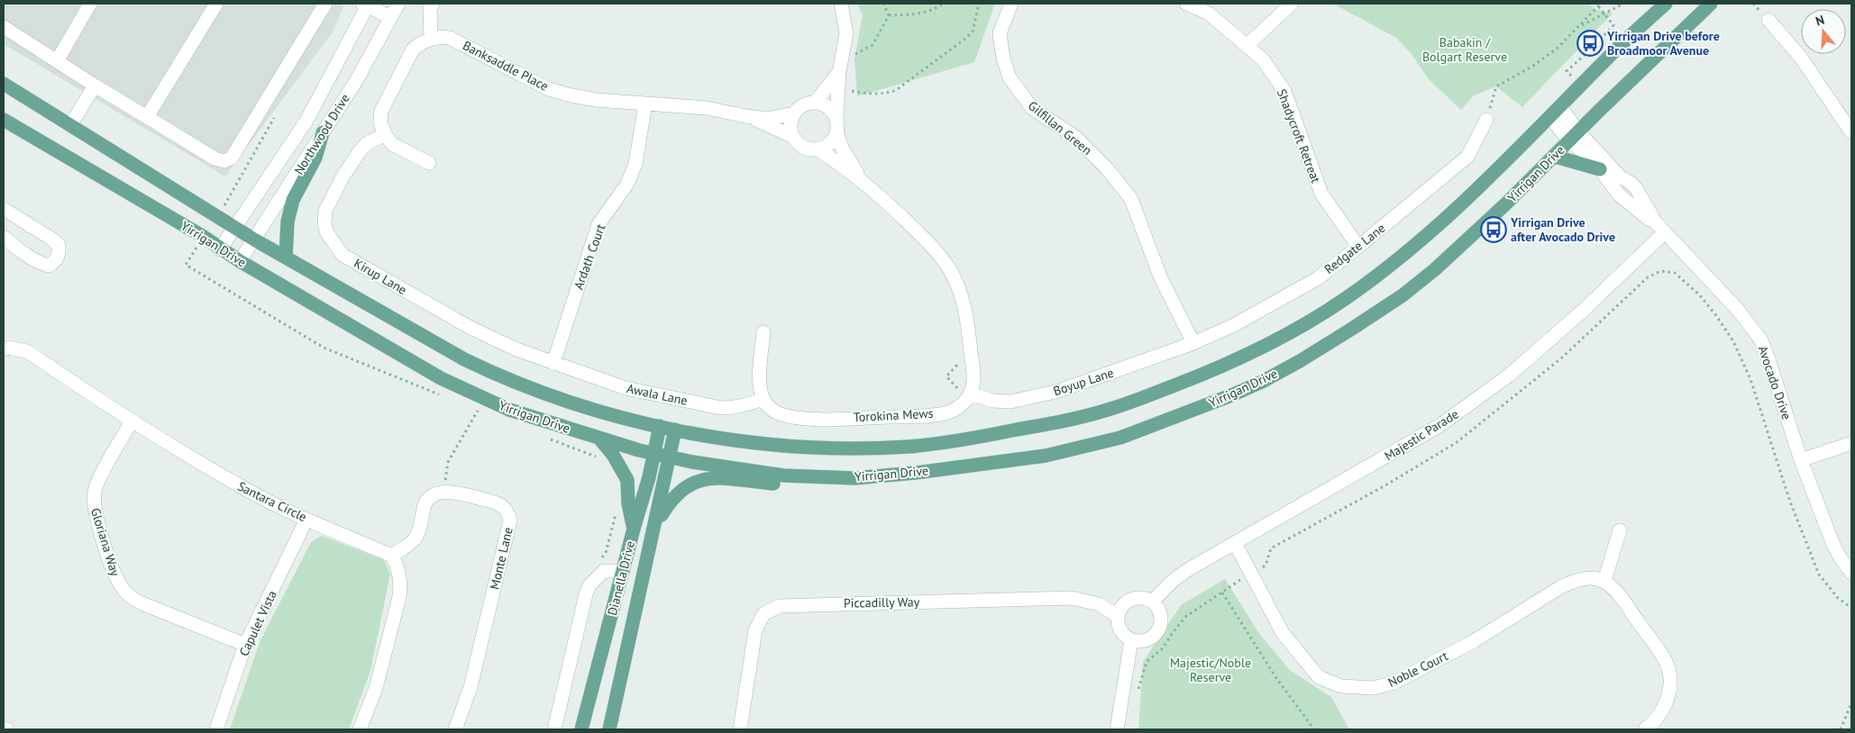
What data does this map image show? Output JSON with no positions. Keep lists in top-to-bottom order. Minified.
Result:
{"streets":{"main road":["Yirrigan Drive","Dianella Drive"],"street":["Banksaddle Place","Gilfillan Green","Northwood Drive","Shadycroft Retreat","Redgate Lane","Ardath Court","Kirup Lane","Boyup Lane","Avocado Drive","Awala Lane","Torokina Mews","Majestic Parade","Santara Circle","Gloriana Way","Monte Lane","Piccadilly Way","Capulet Vista","Noble Court"]},"crossings":[["Banksaddle Place","Ardath Court"],["Gilfillan Green","Redgate Lane"],["Gilfillan Green","Boyup Lane"],["Northwood Drive","Yirrigan Drive"],["Shadycroft Retreat","Redgate Lane"],["Yirrigan Drive","Avocado Drive"],["Yirrigan Drive","Dianella Drive"],["Redgate Lane","Boyup Lane"],["Ardath Court","Kirup Lane"],["Ardath Court","Awala Lane"],["Kirup Lane","Awala Lane"],["Boyup Lane","Torokina Mews"],["Avocado Drive","Majestic Parade"],["Awala Lane","Torokina Mews"],["Majestic Parade","Piccadilly Way"],["Majestic Parade","Noble Court"],["Santara Circle","Gloriana Way"],["Santara Circle","Capulet Vista"],["Gloriana Way","Capulet Vista"]],"parks":["Babakin / Bolgart Reserve","Majestic/Noble Reserve"],"places":{"bus stop":["Yirrigan Drive before Broadmoor Avenue","Yirrigan Drive after Avocado Drive"]},"north":"top"}
